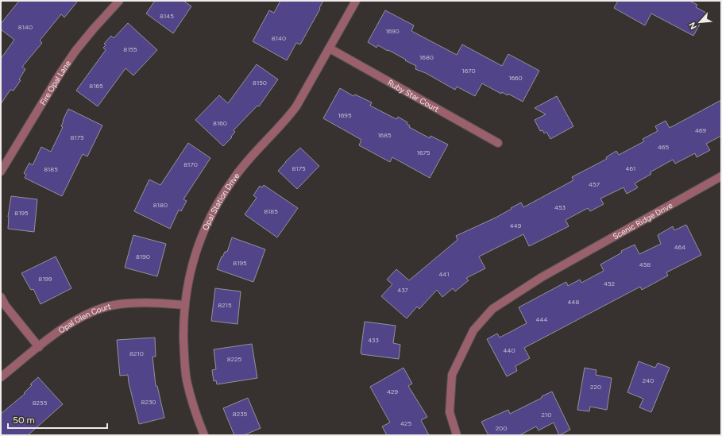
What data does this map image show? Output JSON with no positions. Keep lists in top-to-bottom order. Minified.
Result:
{"streets":{"street":["Fire Opal Lane","Ruby Star Court","Opal Station Drive","Scenic Ridge Drive","Opal Glen Court"]},"crossings":[["Ruby Star Court","Opal Station Drive"],["Opal Station Drive","Opal Glen Court"]],"house_numbers":["8145","8140","1690","8140","8155","1680","1670","1660","8150","8165","1695","8160","469","1685","8175","465","1675","8170","8175","461","8185","457","8180","453","8185","8195","449","464","8190","8195","458","441","8199","452","437","448","8215","444","433","440","8210","8225","240","220","429","8230","8255","8235","210","425","200"],"scale_bar":"50 m","north":"bottom left"}
